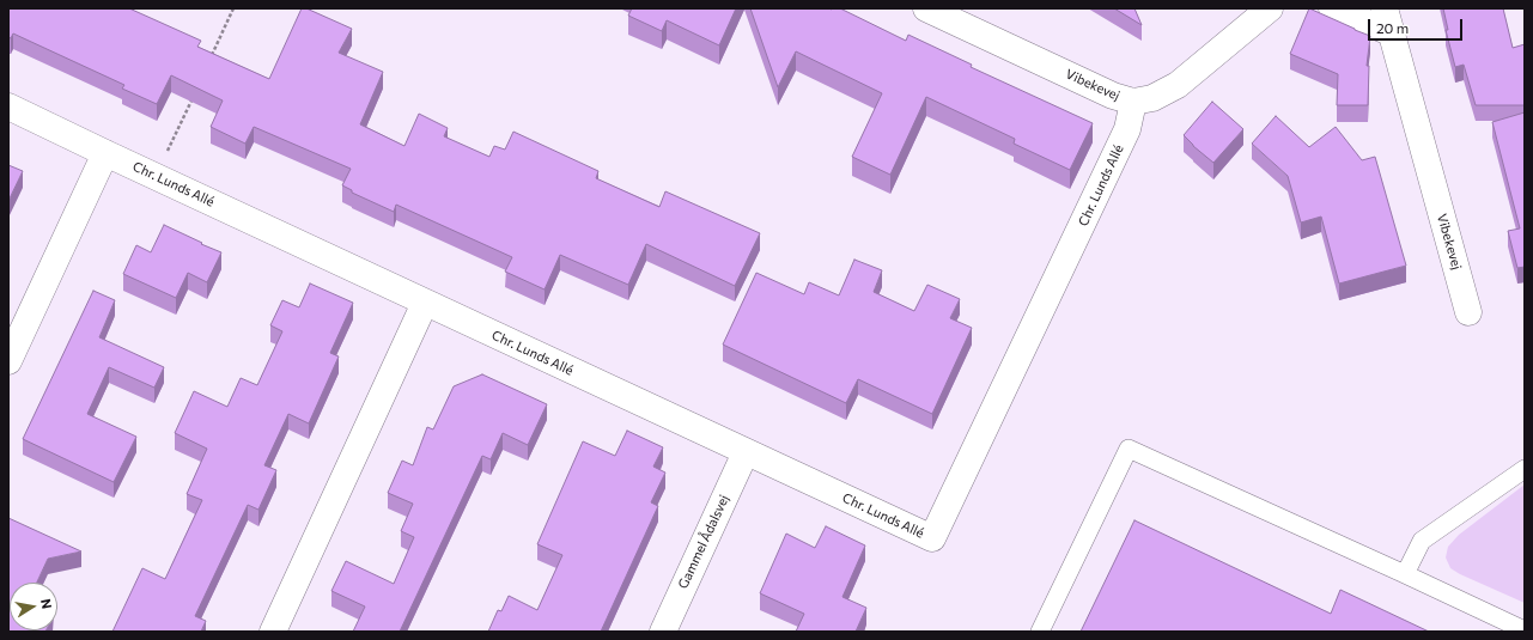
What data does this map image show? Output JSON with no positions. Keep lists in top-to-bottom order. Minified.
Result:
{"streets":{"street":["Vibekevej","Chr. Lunds Allé","Gammel Ådalsvej"]},"crossings":[["Vibekevej","Chr. Lunds Allé"],["Chr. Lunds Allé","Gammel Ådalsvej"]],"scale_bar":"20 m","north":"right"}
